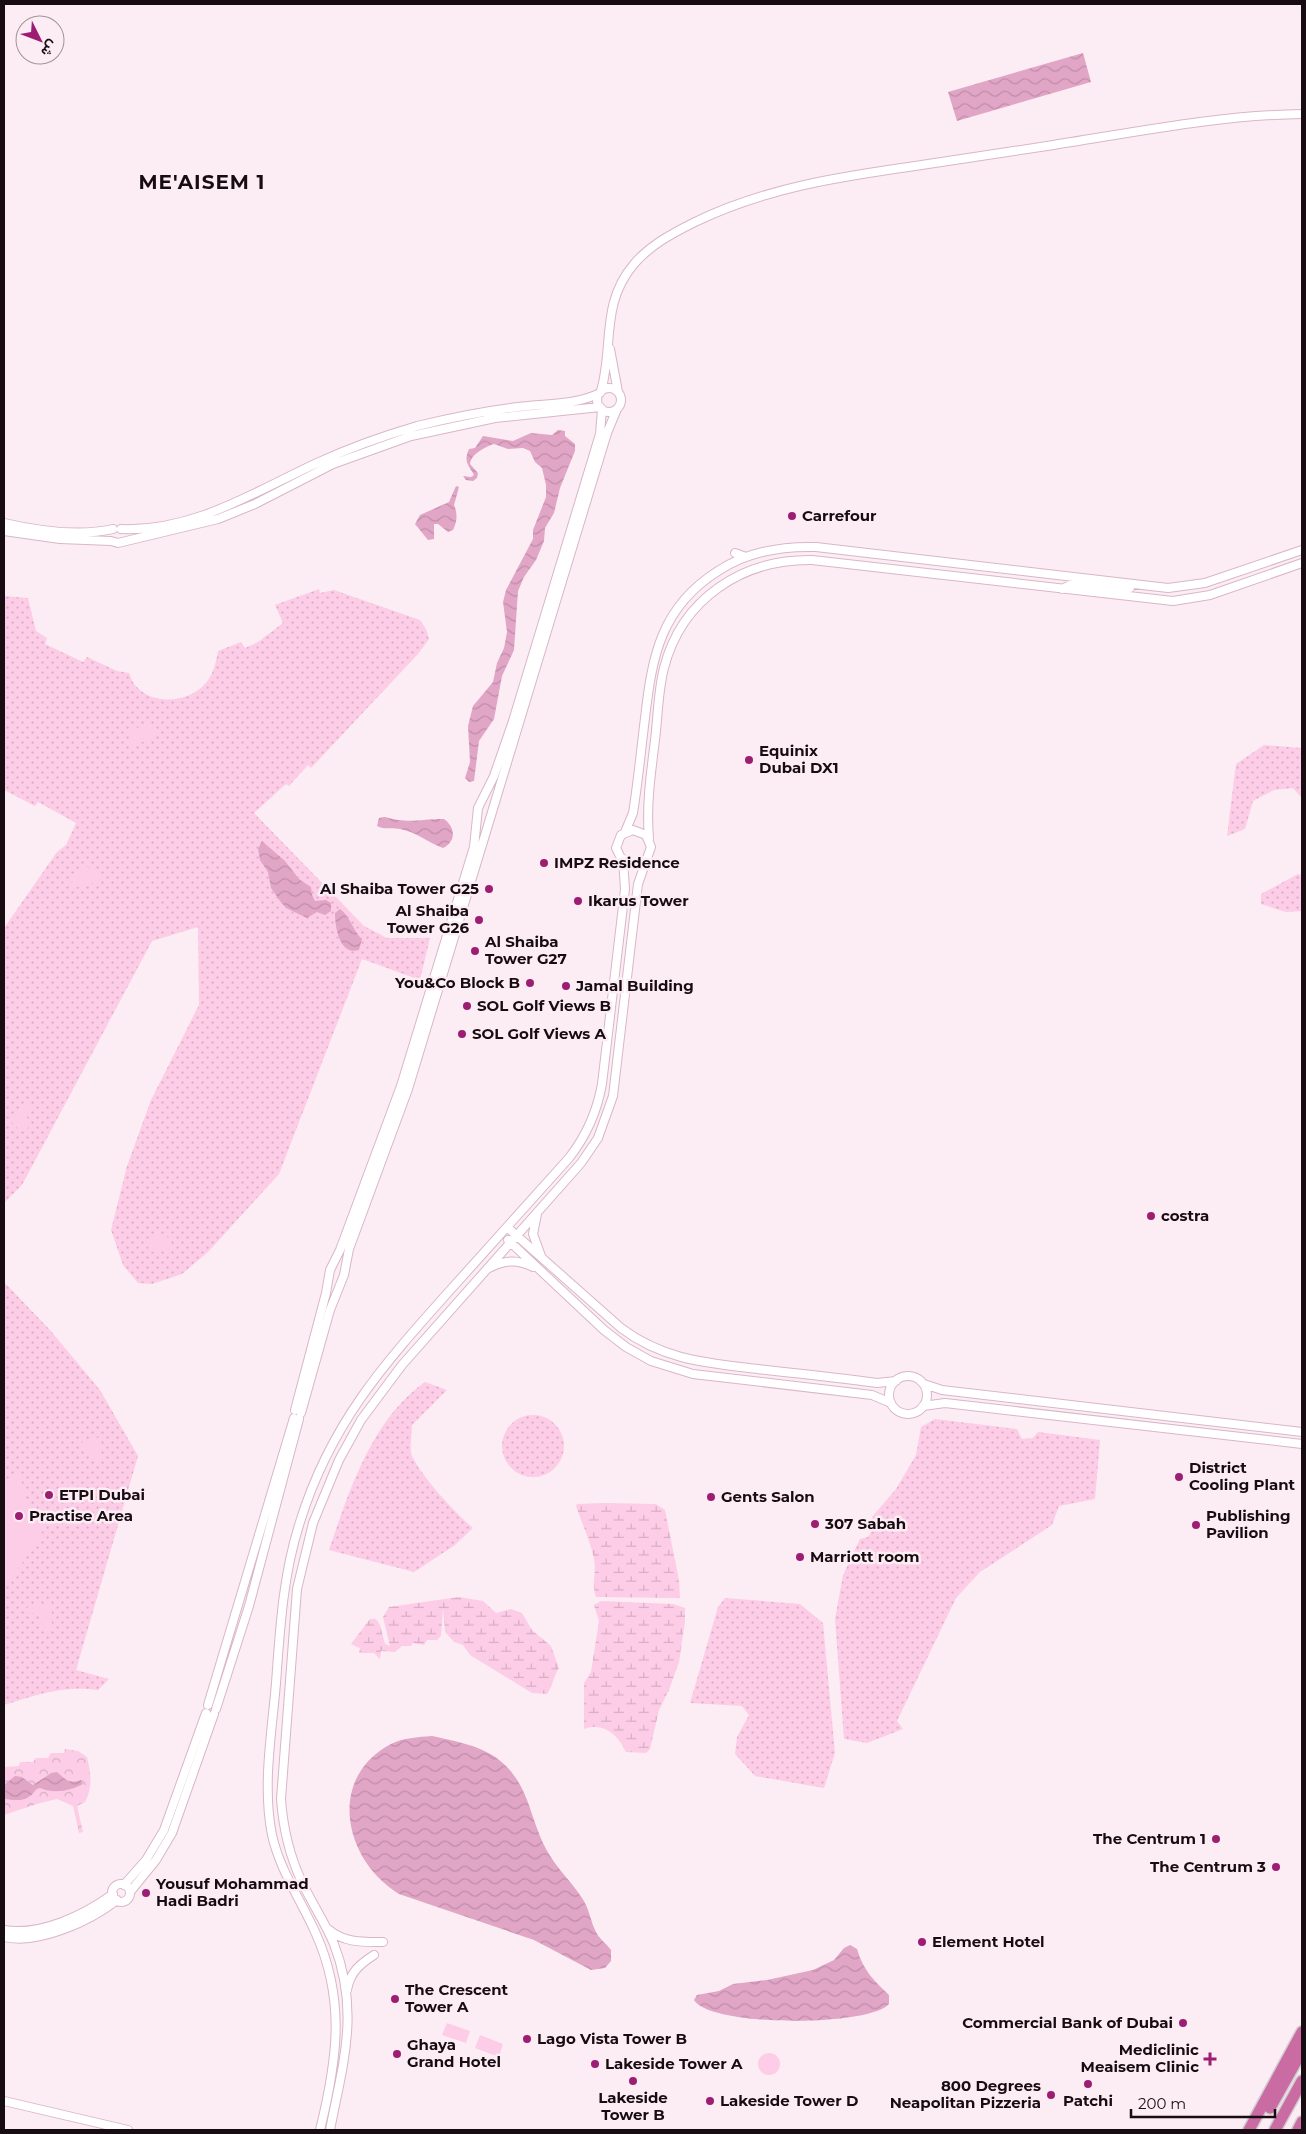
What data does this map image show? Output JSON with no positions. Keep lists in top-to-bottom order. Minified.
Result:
{"districts":["ME'AISEM 1"],"places":{"other":["Carrefour","Equinix Dubai DX1","IMPZ Residence","Al Shaiba Tower G25","Ikarus Tower","Al Shaiba Tower G26","Al Shaiba Tower G27","You&Co Block B","Jamal Building","SOL Golf Views B","SOL Golf Views A","costra","District Cooling Plant","ETPI Dubai","Gents Salon","Practise Area","307 Sabah","Publishing Pavilion","Marriott room","The Centrum 1","The Centrum 3","Yousuf Mohammad Hadi Badri","Element Hotel","The Crescent Tower A","Commercial Bank of Dubai","Lago Vista Tower B","Ghaya Grand Hotel","Lakeside Tower A","Lakeside Tower B","Patchi","800 Degrees Neapolitan Pizzeria","Lakeside Tower D"],"health":["Mediclinic Meaisem Clinic"]},"scale_bar":"200 m","north":"bottom right"}
